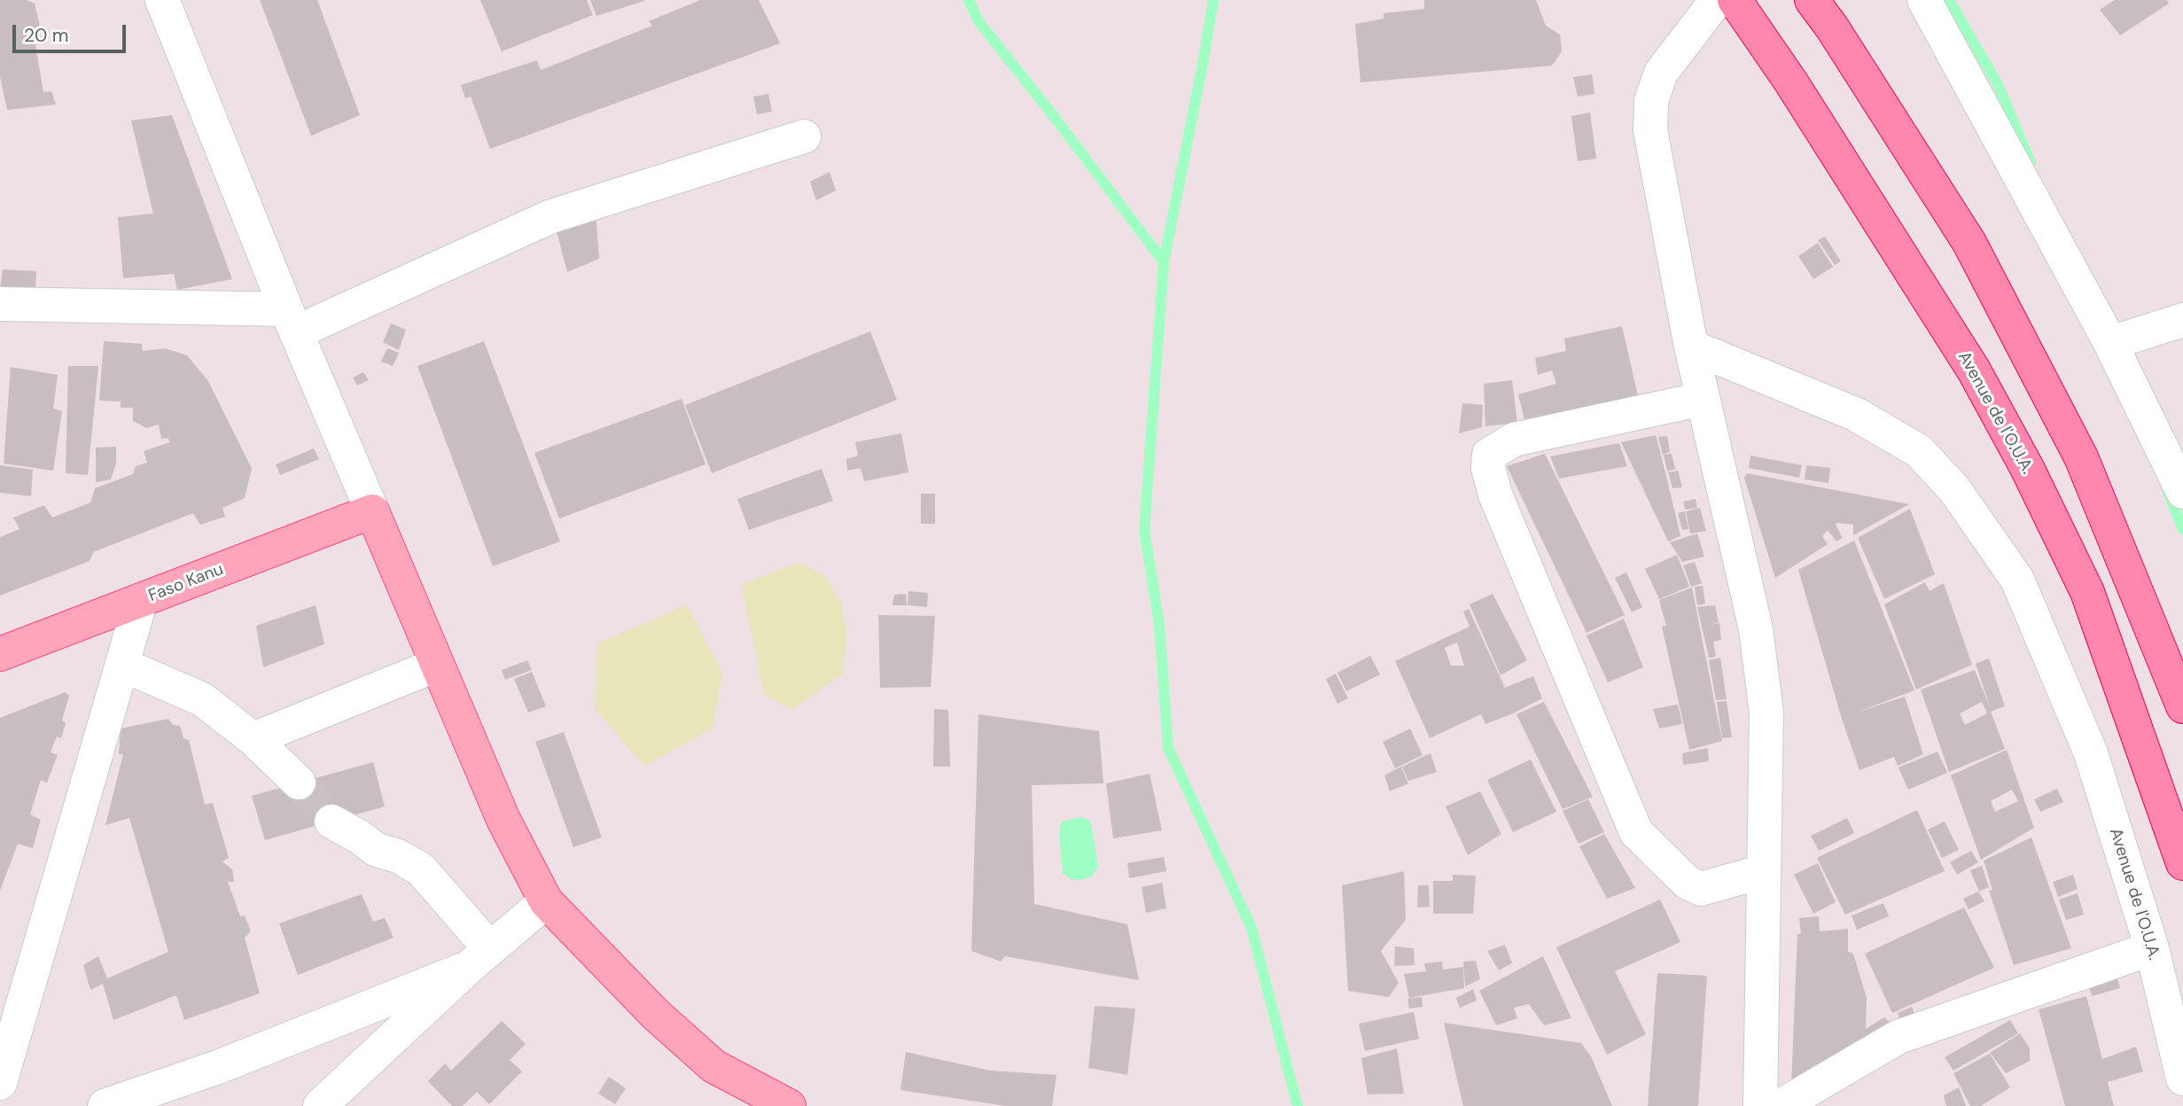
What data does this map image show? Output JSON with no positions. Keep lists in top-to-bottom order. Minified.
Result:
{"streets":{"highway":["Avenue de l'O.U.A."],"main road":["Faso Kanu"]},"scale_bar":"20 m"}
